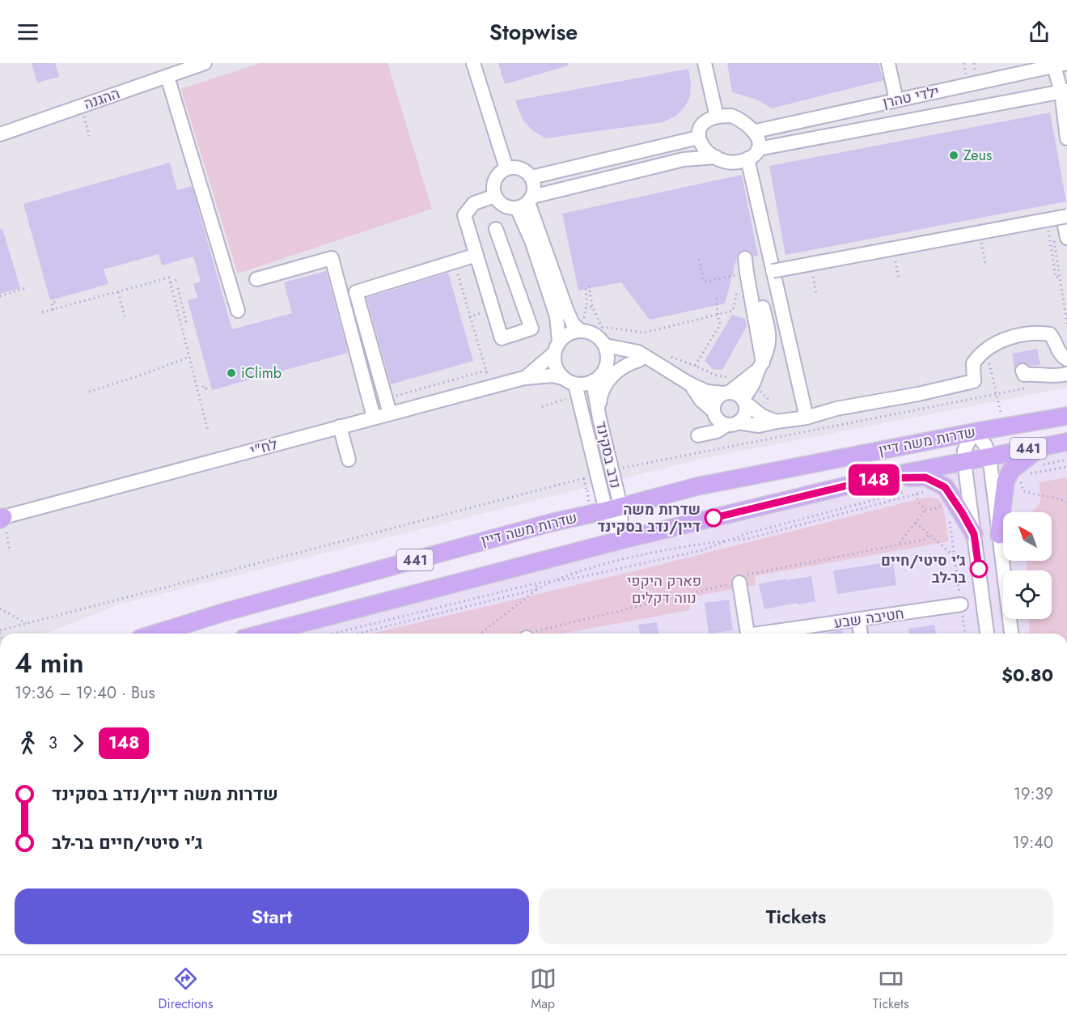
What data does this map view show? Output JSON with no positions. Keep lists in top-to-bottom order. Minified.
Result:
{"streets":{"main road":["שדרות משה דיין","441"],"street":["ילדי טהרן","ההגנה","לח\"י","נדב בסקינד","חטיבה שבע"]},"crossings":[["שדרות משה דיין","נדב בסקינד"],["לח\"י","נדב בסקינד"]],"parks":["פארק היקפי נווה דקלים"],"places":["Zeus","iClimb","שדרות משה דיין/נדב בסקינד","ג׳י סיטי/חיים בר-לב"],"lines":["bus line 148"],"north":"top left","page":{"header":"Stopwise","on_map":"148","heading":["4 min","19:36 – 19:40 · Bus","$0.80"],"legs":["3","148"],"list":[{"name":"שדרות משה דיין/נדב בסקינד","value":"19:39"},{"name":"ג׳י סיטי/חיים בר-לב","value":"19:40"}],"buttons":["Start","Tickets"],"tabs":["Directions","Map","Tickets"]}}
